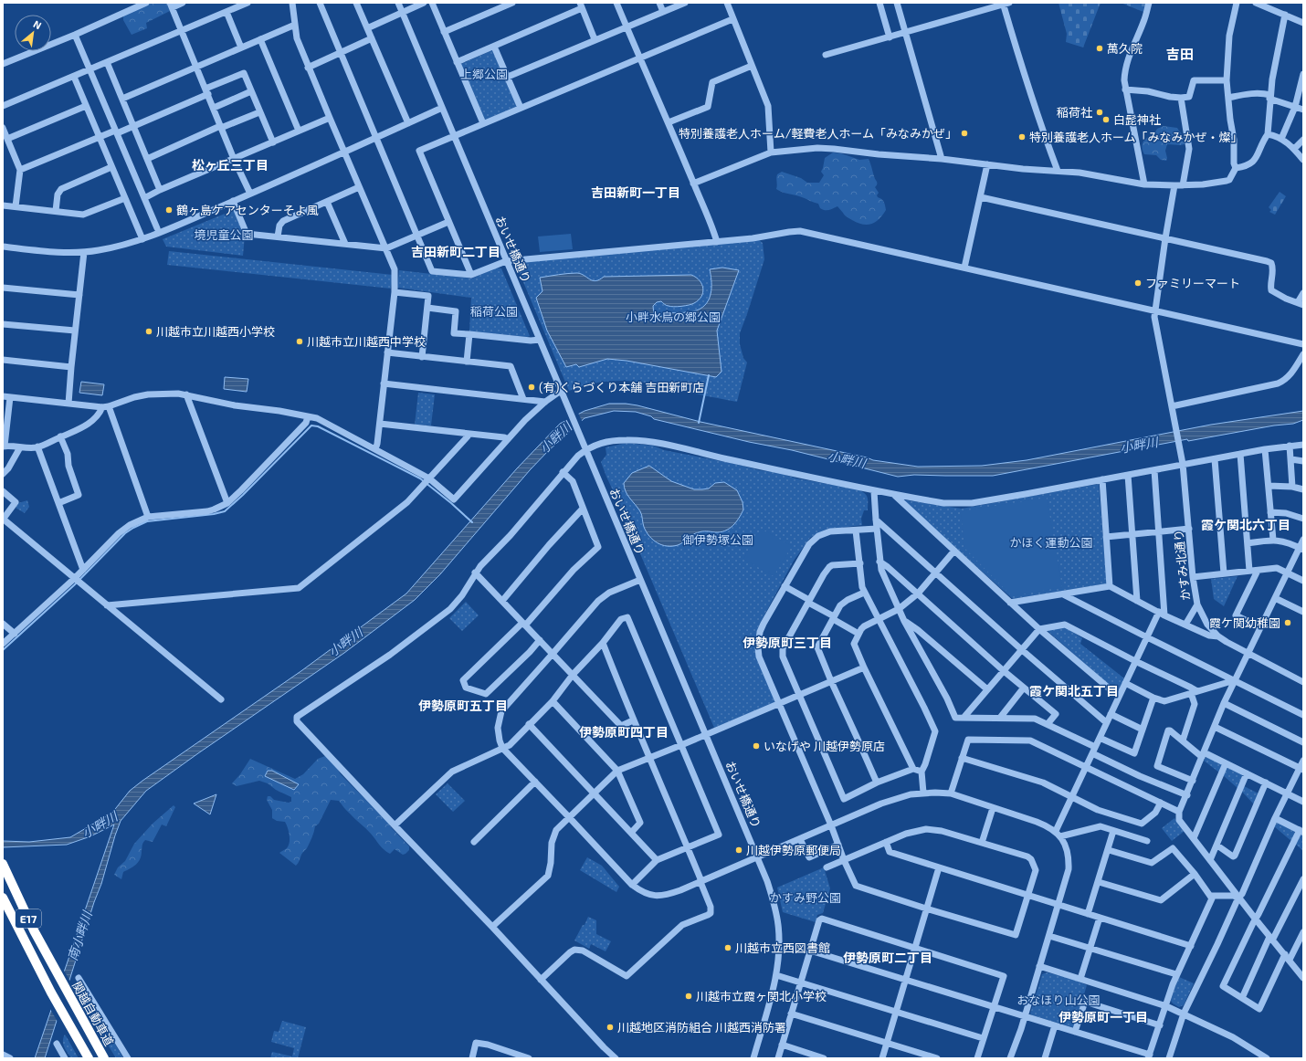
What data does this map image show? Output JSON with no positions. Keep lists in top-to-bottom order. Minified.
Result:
{"streets":{"highway":["E17","関越自動車道"],"street":["おいせ橋通り","かすみ北通り"]},"districts":["吉田","松ヶ丘三丁目","吉田新町一丁目","吉田新町二丁目","霞ケ関北六丁目","伊勢原町三丁目","霞ケ関北五丁目","伊勢原町五丁目","伊勢原町四丁目","伊勢原町二丁目","伊勢原町一丁目"],"water":["小畔川","南小畔川"],"parks":["上郷公園","境児童公園","稲荷公園","小畔水鳥の郷公園","御伊勢塚公園","かほく運動公園","かすみ野公園","おなほり山公園"],"places":["萬久院","稲荷社","白髭神社","特別養護老人ホーム/軽費老人ホーム「みなみかぜ」","特別養護老人ホーム「みなみかぜ・燦」","鶴ヶ島ケアセンターそよ風","ファミリーマート","川越市立川越西小学校","川越市立川越西中学校","(有)くらづくり本舗 吉田新町店","霞ケ関幼稚園","いなげや 川越伊勢原店","川越伊勢原郵便局","川越市立西図書館","川越市立霞ヶ関北小学校","川越地区消防組合 川越西消防署"],"north":"top right"}
